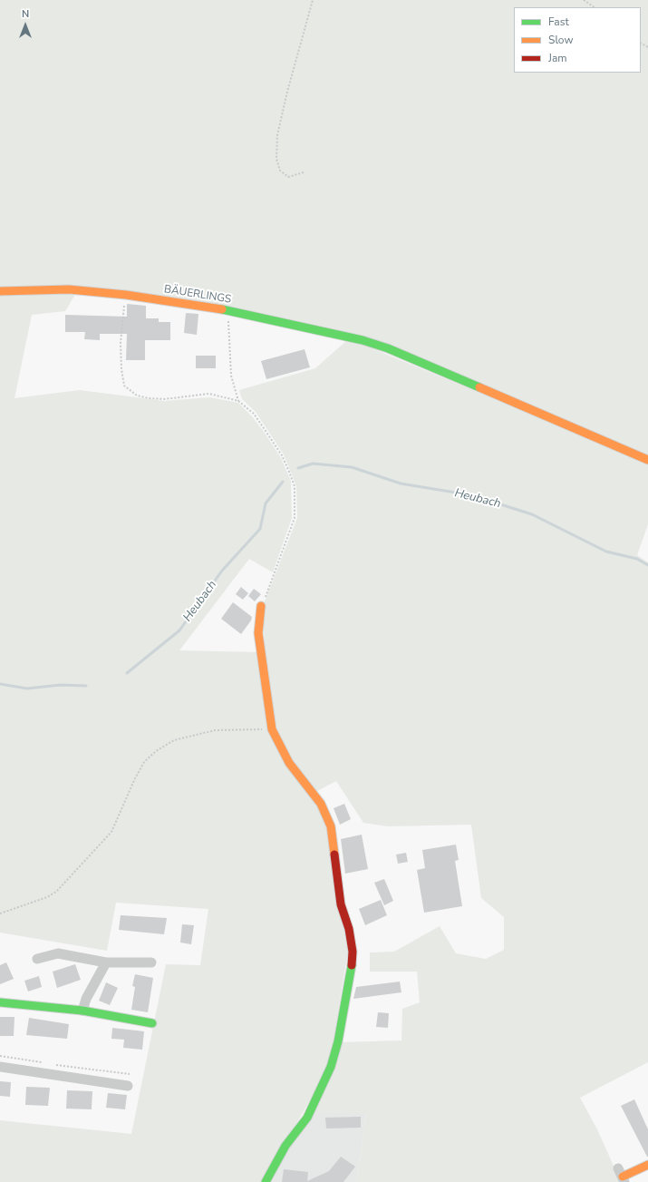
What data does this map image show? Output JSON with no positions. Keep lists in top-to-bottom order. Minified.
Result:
{"streets":{"street":["BÄUERLINGS"]},"water":["Heubach"],"legend":["Fast","Slow","Jam"],"north":"top"}
